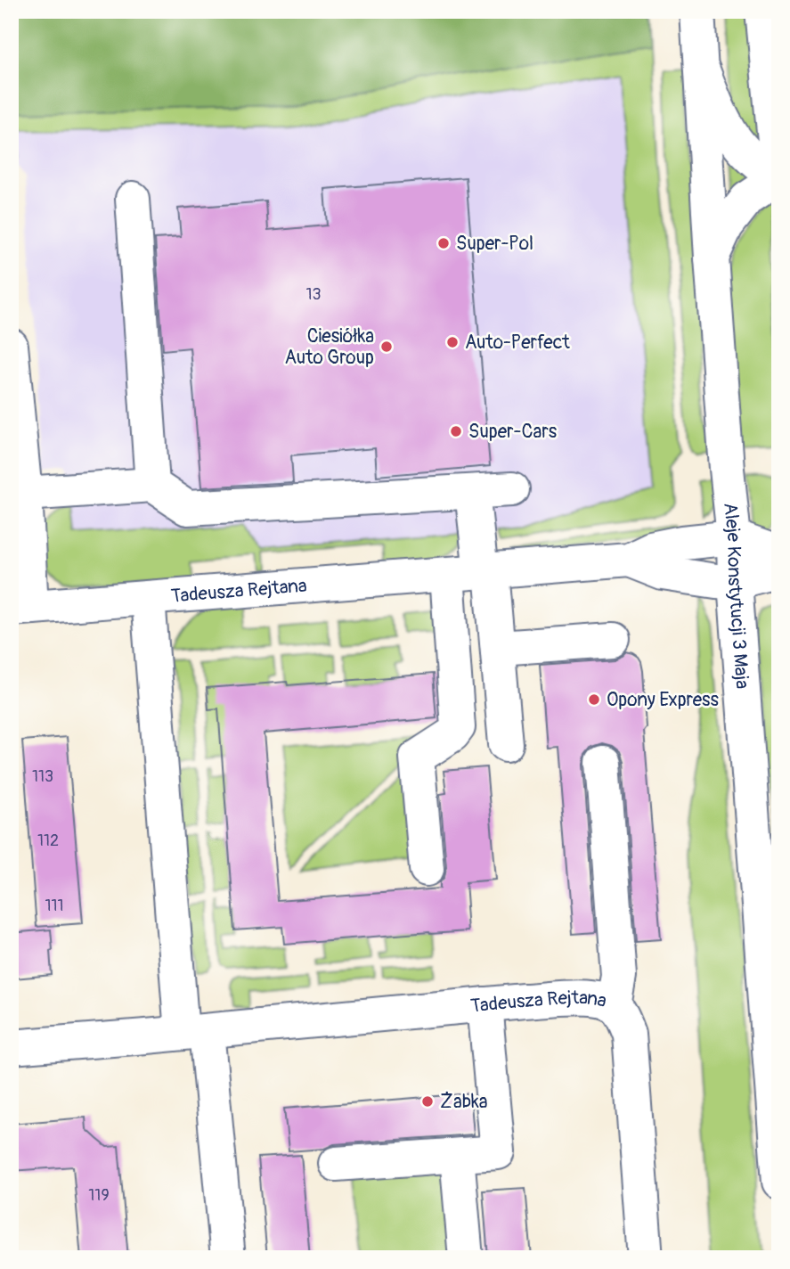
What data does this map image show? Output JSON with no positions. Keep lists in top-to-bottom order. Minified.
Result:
{"streets":{"street":["Tadeusza Rejtana","Aleje Konstytucji 3 Maja"]},"crossings":[["Tadeusza Rejtana","Aleje Konstytucji 3 Maja"]],"places":["Super-Pol","Auto-Perfect","Ciesiółka Auto Group","Super-Cars","Opony Express","Żabka"],"house_numbers":["13","113","112","111","119"]}
